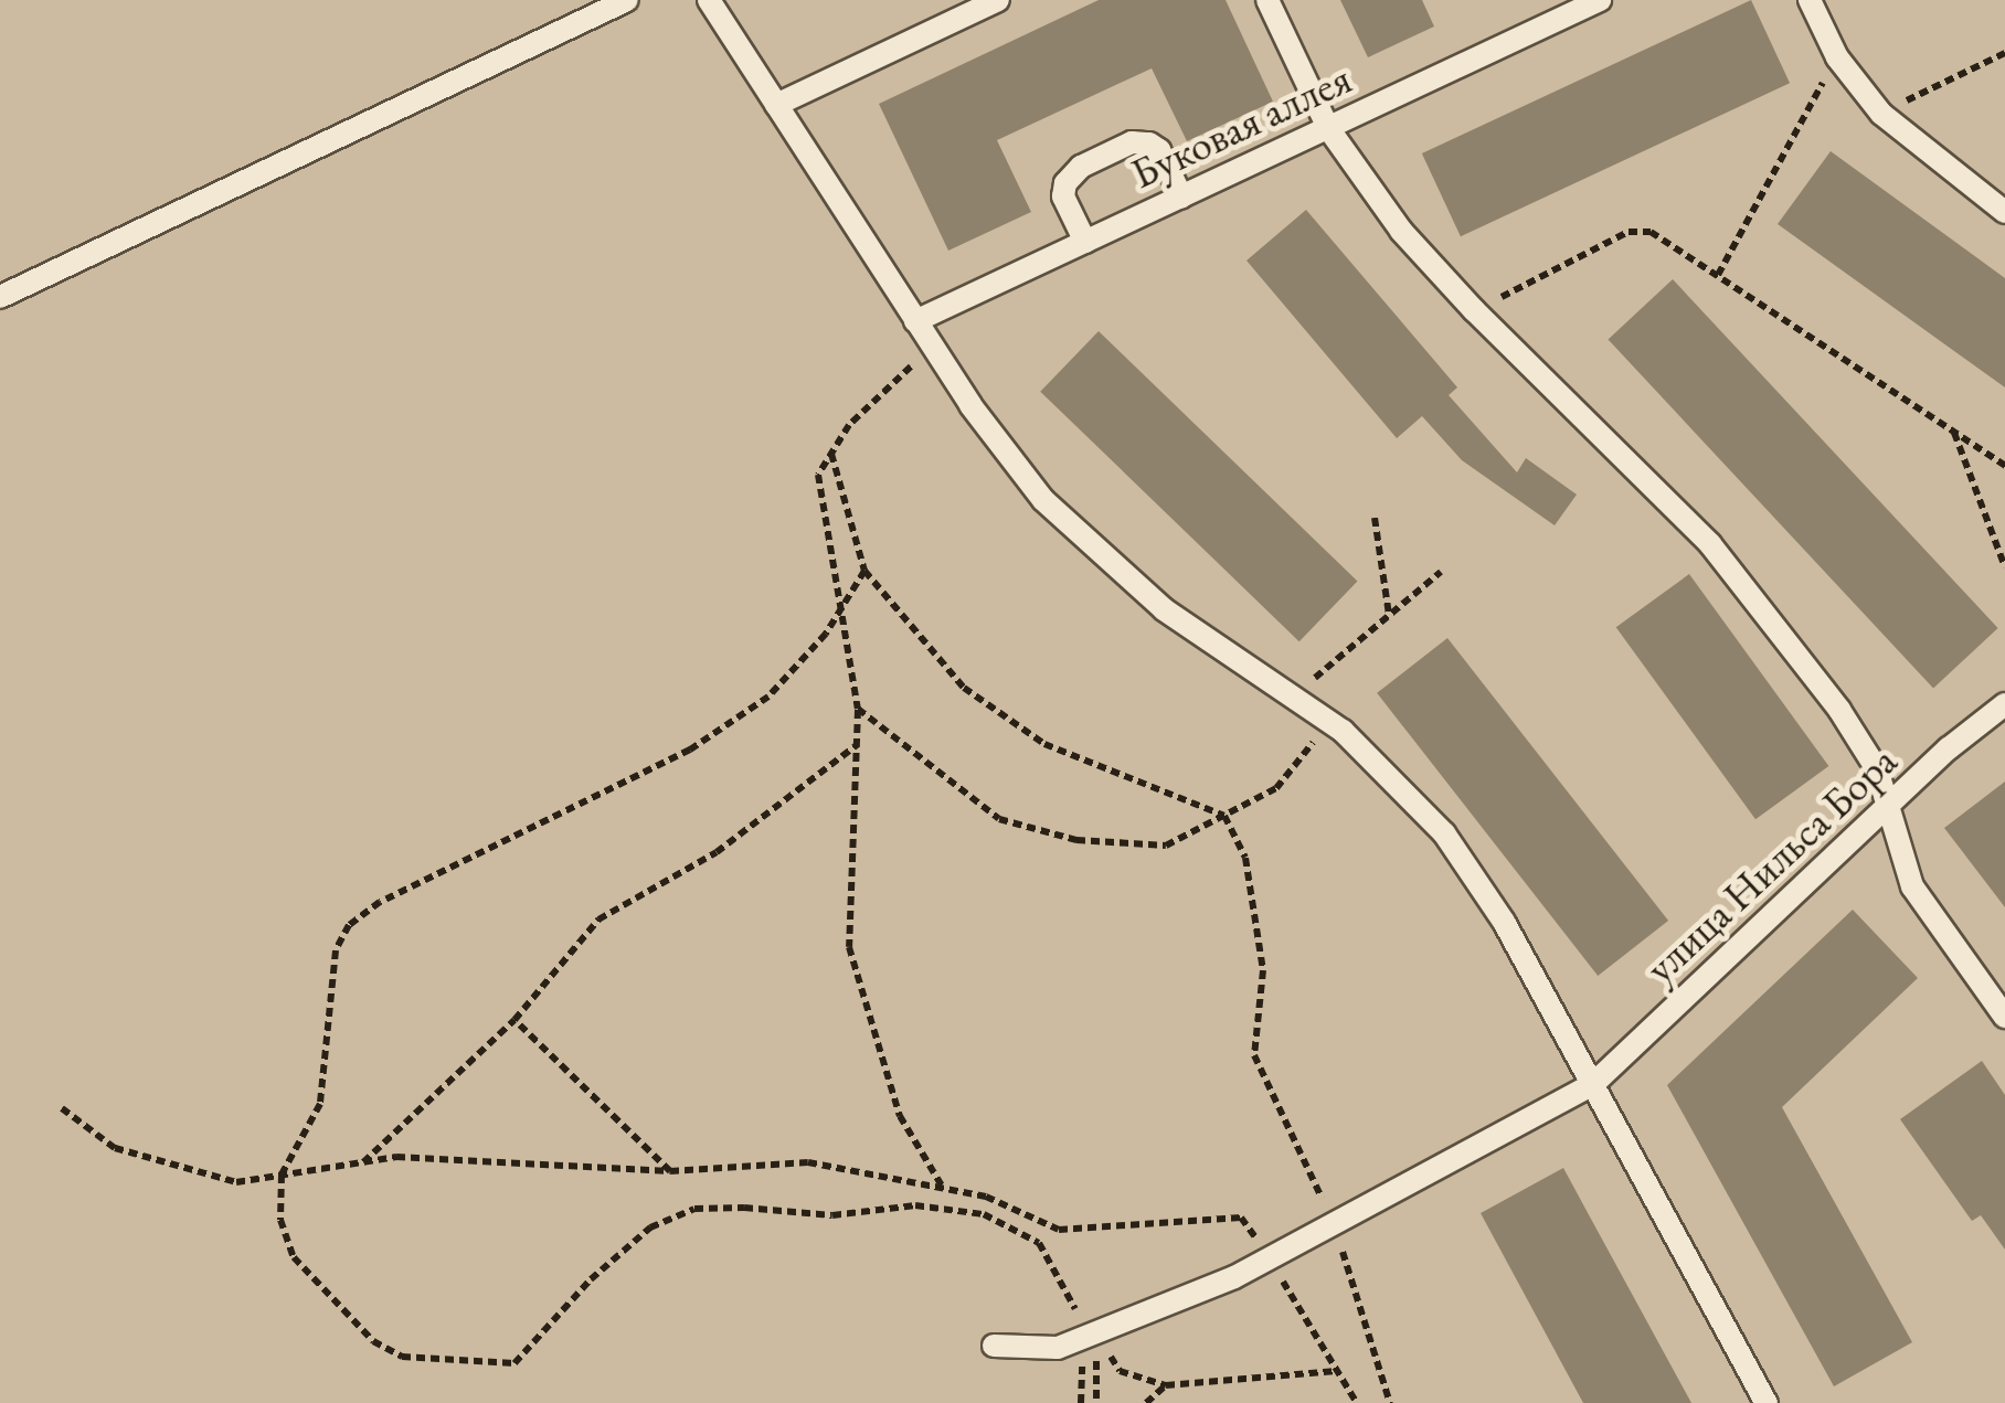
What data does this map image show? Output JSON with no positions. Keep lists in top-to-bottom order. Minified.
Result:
{"streets":{"lane":["Буковая аллея","улица Нильса Бора"]}}
